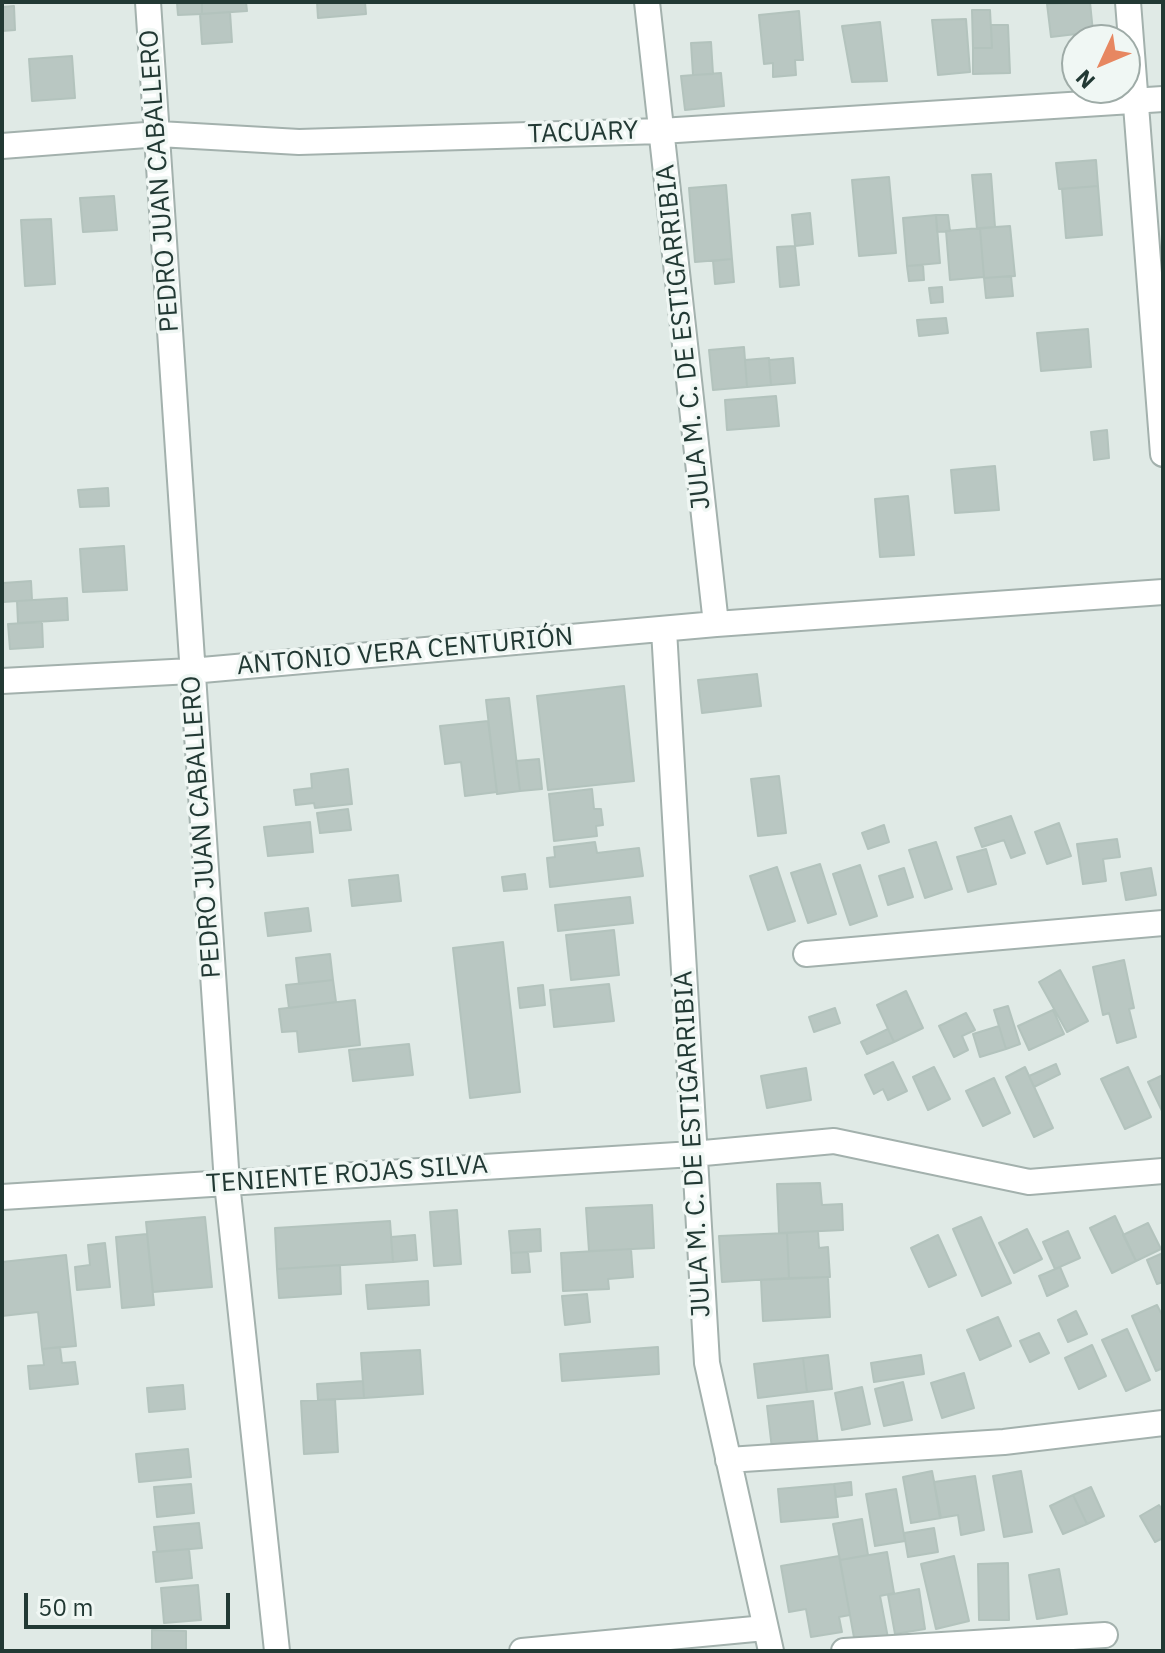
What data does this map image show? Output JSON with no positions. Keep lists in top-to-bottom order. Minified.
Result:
{"streets":{"street":["TACUARY","PEDRO JUAN CABALLERO","JULA M. C. DE ESTIGARRIBIA","ANTONIO VERA CENTURIÓN","TENIENTE ROJAS SILVA"]},"crossings":[["TACUARY","PEDRO JUAN CABALLERO"],["TACUARY","JULA M. C. DE ESTIGARRIBIA"],["PEDRO JUAN CABALLERO","ANTONIO VERA CENTURIÓN"],["PEDRO JUAN CABALLERO","TENIENTE ROJAS SILVA"],["JULA M. C. DE ESTIGARRIBIA","ANTONIO VERA CENTURIÓN"],["JULA M. C. DE ESTIGARRIBIA","TENIENTE ROJAS SILVA"]],"scale_bar":"50 m","north":"bottom left"}
